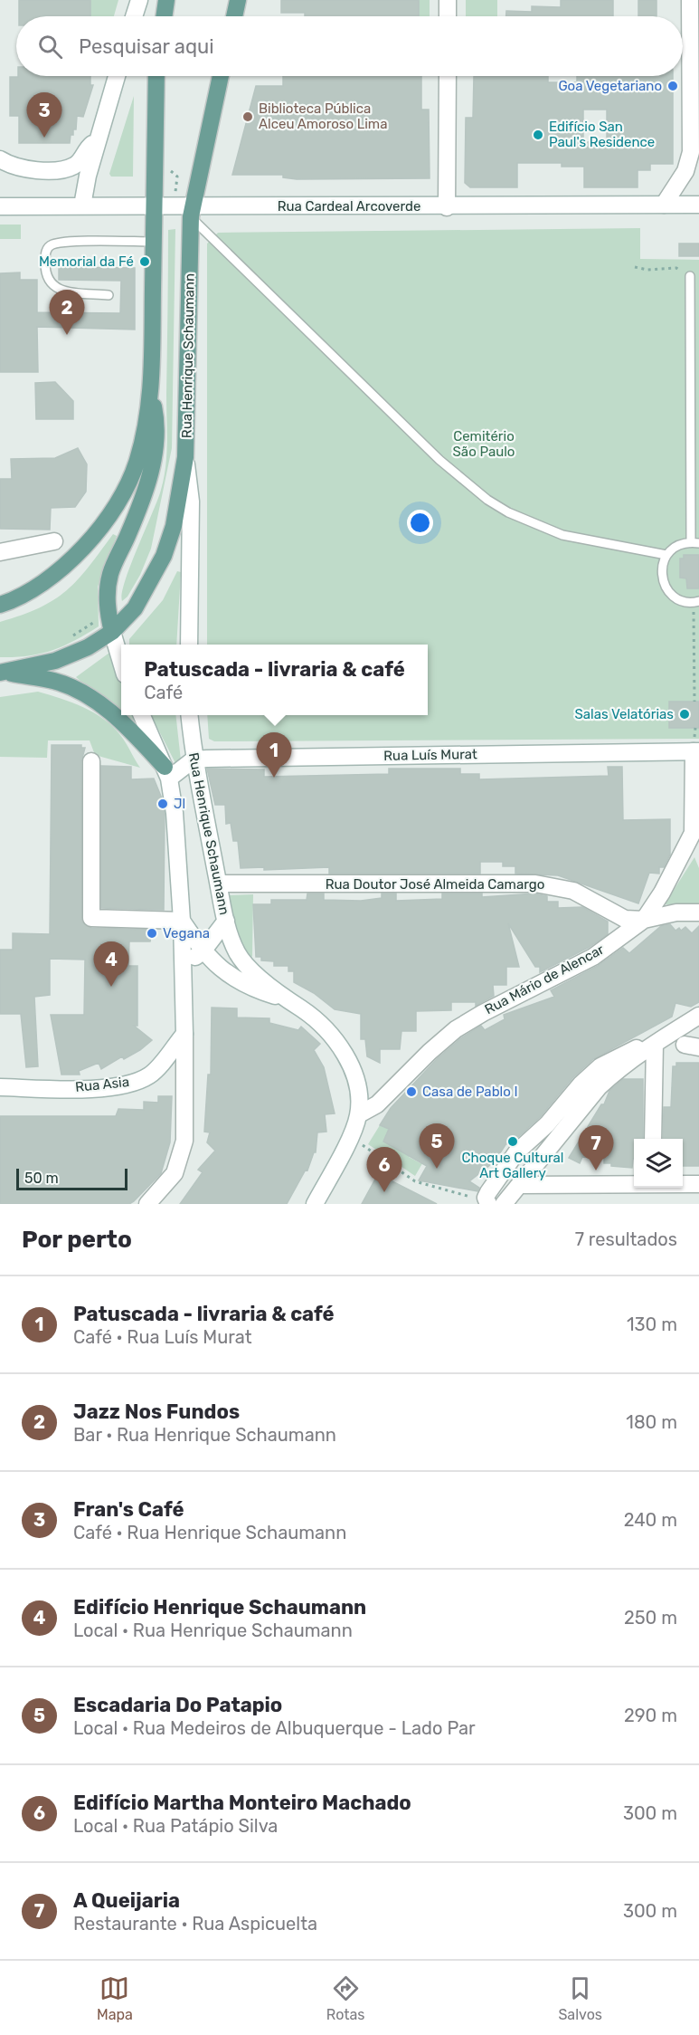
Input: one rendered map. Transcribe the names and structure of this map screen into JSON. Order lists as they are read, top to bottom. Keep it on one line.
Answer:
{"streets":{"main road":["Rua Henrique Schaumann"],"street":["Rua Cardeal Arcoverde","Rua Luís Murat","Rua Doutor José Almeida Camargo","Rua Mário de Alencar","Rua Asia"]},"crossings":[["Rua Cardeal Arcoverde","Rua Henrique Schaumann"],["Rua Henrique Schaumann","Rua Luís Murat"],["Rua Henrique Schaumann","Rua Doutor José Almeida Camargo"],["Rua Doutor José Almeida Camargo","Rua Mário de Alencar"]],"parks":["Cemitério São Paulo"],"places":["Goa Vegetariano","Biblioteca Pública Alceu Amoroso Lima","Edifício San Paul's Residence","Memorial da Fé","Salas Velatórias","Jl","Vegana","Casa de Pablo I","Choque Cultural Art Gallery"],"scale_bar":"50 m","page":{"search":"Pesquisar aqui","pins":["3","2","1","4","5","7","6"],"popup":["Patuscada - livraria & café","Café"],"scale":"50 m","heading":["Por perto","7 resultados"],"list":[{"mark":"1","name":"Patuscada - livraria & café","note":"Café · Rua Luís Murat","value":"130 m"},{"mark":"2","name":"Jazz Nos Fundos","note":"Bar · Rua Henrique Schaumann","value":"180 m"},{"mark":"3","name":"Fran's Café","note":"Café · Rua Henrique Schaumann","value":"240 m"},{"mark":"4","name":"Edifício Henrique Schaumann","note":"Local · Rua Henrique Schaumann","value":"250 m"},{"mark":"5","name":"Escadaria Do Patapio","note":"Local · Rua Medeiros de Albuquerque - Lado Par","value":"290 m"},{"mark":"6","name":"Edifício Martha Monteiro Machado","note":"Local · Rua Patápio Silva","value":"300 m"},{"mark":"7","name":"A Queijaria","note":"Restaurante · Rua Aspicuelta","value":"300 m"}],"nav":["Mapa","Rotas","Salvos"]}}
